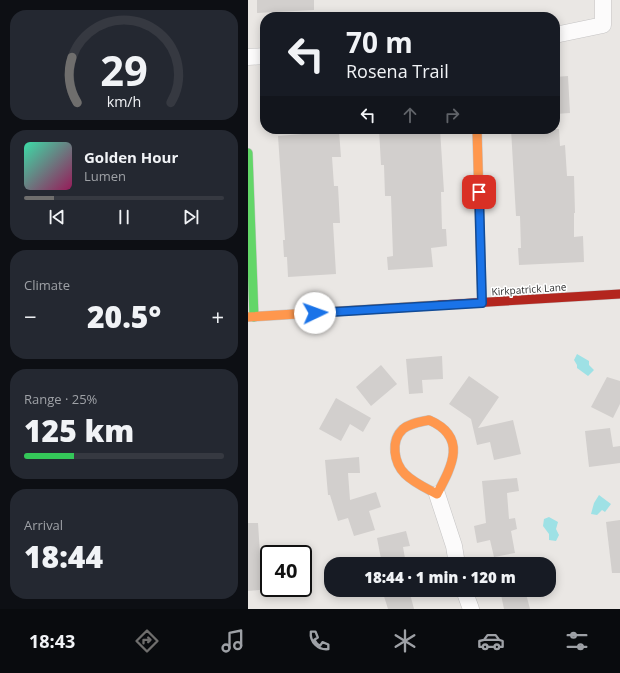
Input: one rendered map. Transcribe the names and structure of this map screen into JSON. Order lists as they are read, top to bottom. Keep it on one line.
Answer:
{"streets":{"street":["Kirkpatrick Lane"]},"page":{"turn":["70 m","Rosena Trail"],"song":["Golden Hour","Lumen"],"tile":["Climate",["Range · 25%","125 km"],["Arrival","18:44"]],"heat":["−","20.5°","+"],"limit":"40","trip":"18:44 · 1 min · 120 m","tabs":"18:43","gauge":["29","km/h"]}}
